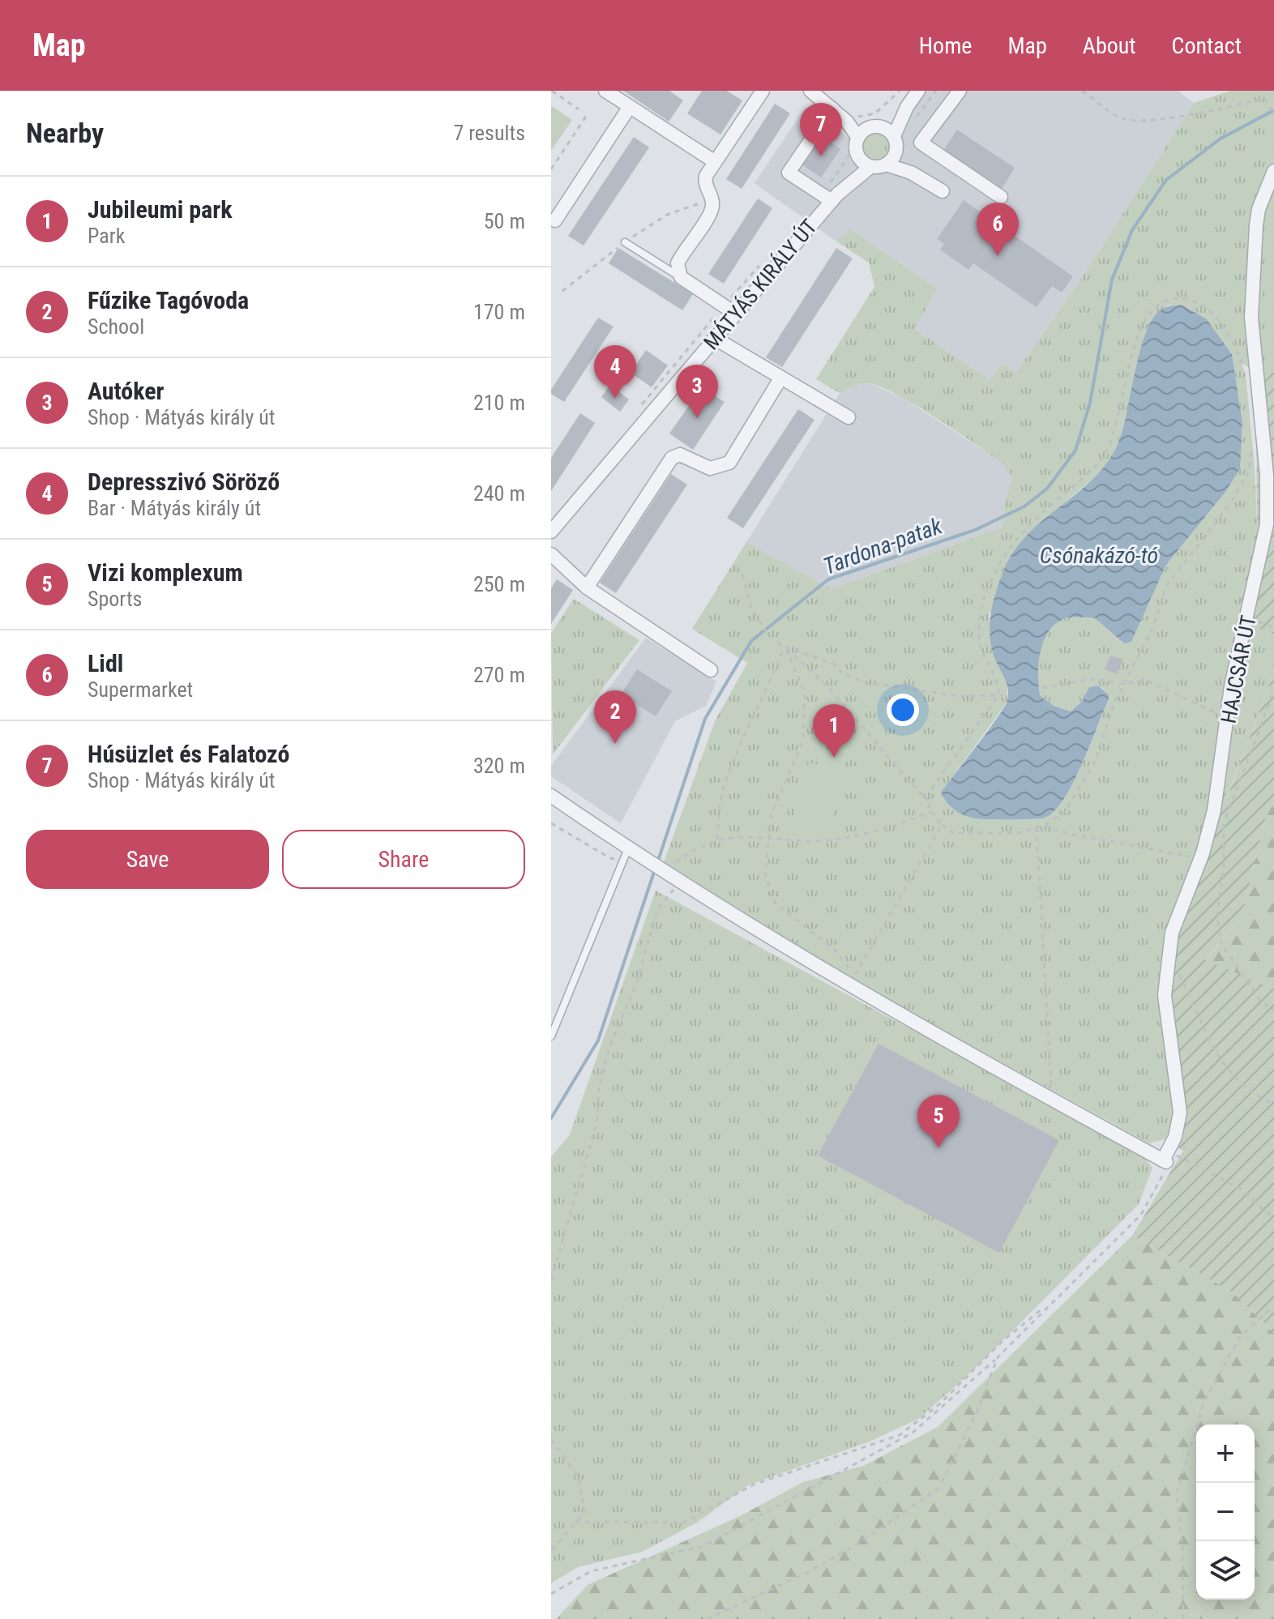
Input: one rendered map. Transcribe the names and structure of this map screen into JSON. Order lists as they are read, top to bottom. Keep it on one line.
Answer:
{"streets":{"street":["MÁTYÁS KIRÁLY ÚT","HAJCSÁR ÚT"]},"water":["Tardona-patak","Csónakázó-tó"],"page":{"header":"Map","nav":["Home","Map","About","Contact"],"heading":["Nearby","7 results"],"pins":["7","6","4","3","2","1","5"],"list":[{"mark":"1","name":"Jubileumi park","note":"Park","value":"50 m"},{"mark":"2","name":"Fűzike Tagóvoda","note":"School","value":"170 m"},{"mark":"3","name":"Autóker","note":"Shop · Mátyás király út","value":"210 m"},{"mark":"4","name":"Depresszivó Söröző","note":"Bar · Mátyás király út","value":"240 m"},{"mark":"5","name":"Vizi komplexum","note":"Sports","value":"250 m"},{"mark":"6","name":"Lidl","note":"Supermarket","value":"270 m"},{"mark":"7","name":"Húsüzlet és Falatozó","note":"Shop · Mátyás király út","value":"320 m"}],"buttons":["Save","Share"],"map_buttons":["+","−"]}}
